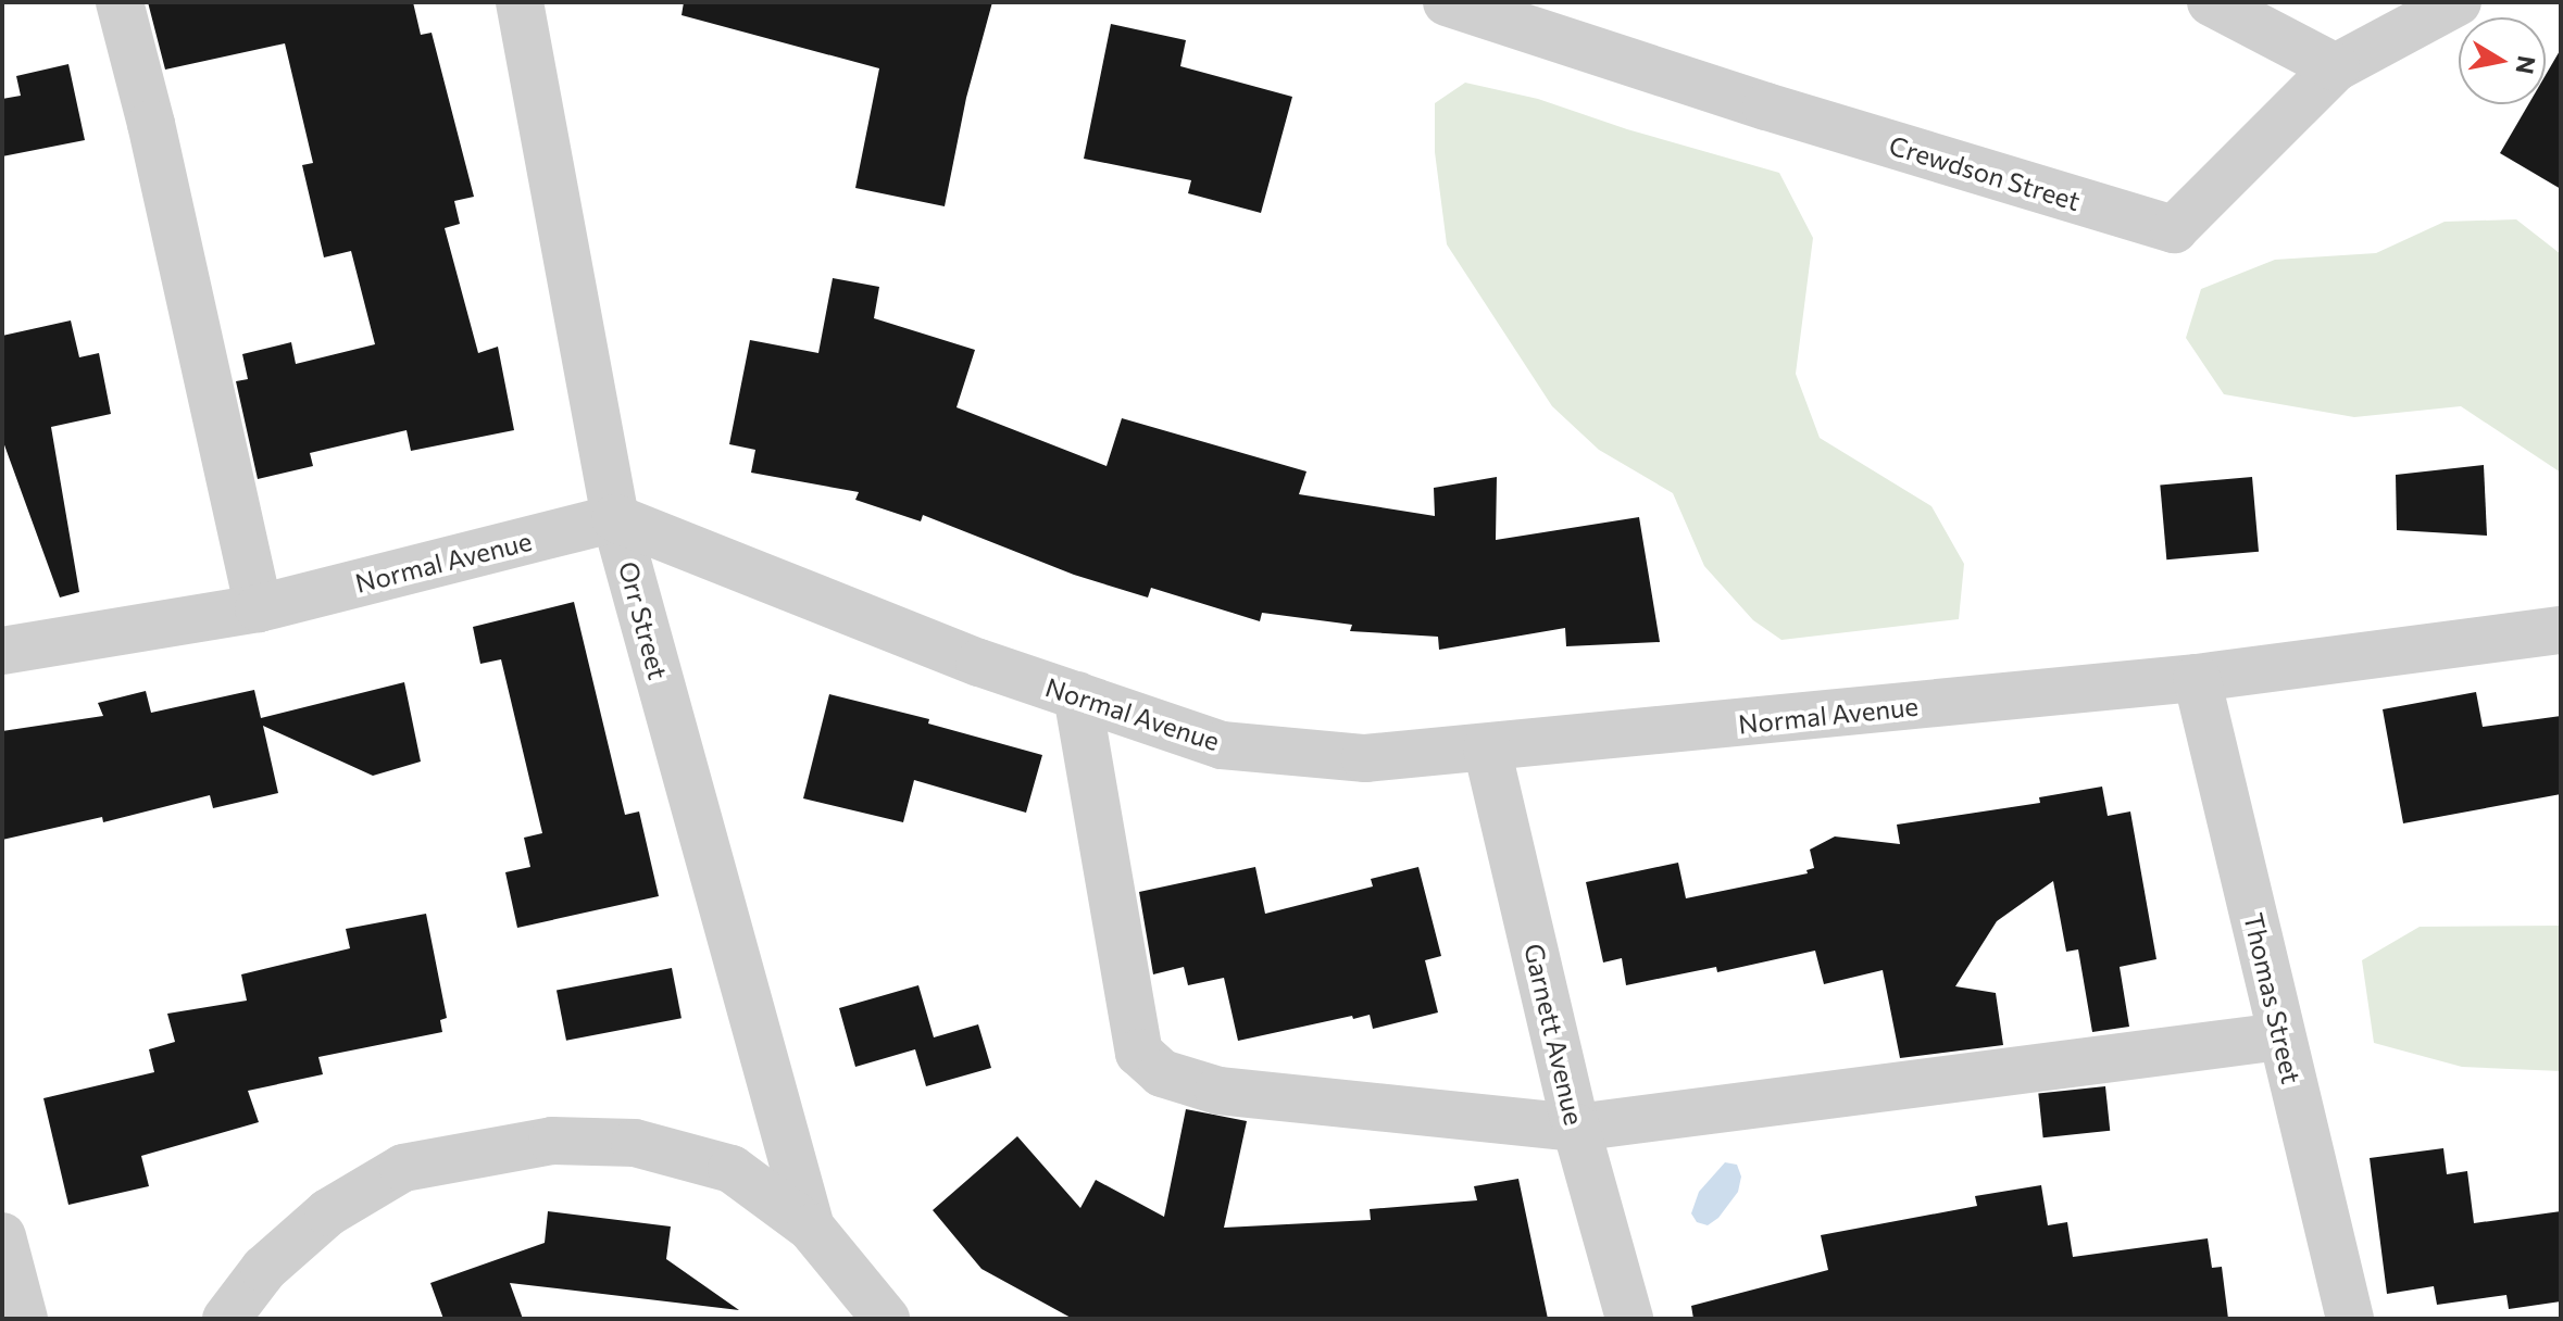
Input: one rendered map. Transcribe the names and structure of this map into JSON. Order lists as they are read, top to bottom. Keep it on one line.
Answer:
{"streets":{"street":["Crewdson Street","Normal Avenue","Orr Street","Thomas Street","Garnett Avenue"]},"crossings":[["Normal Avenue","Orr Street"],["Normal Avenue","Thomas Street"],["Normal Avenue","Garnett Avenue"]],"north":"right"}
